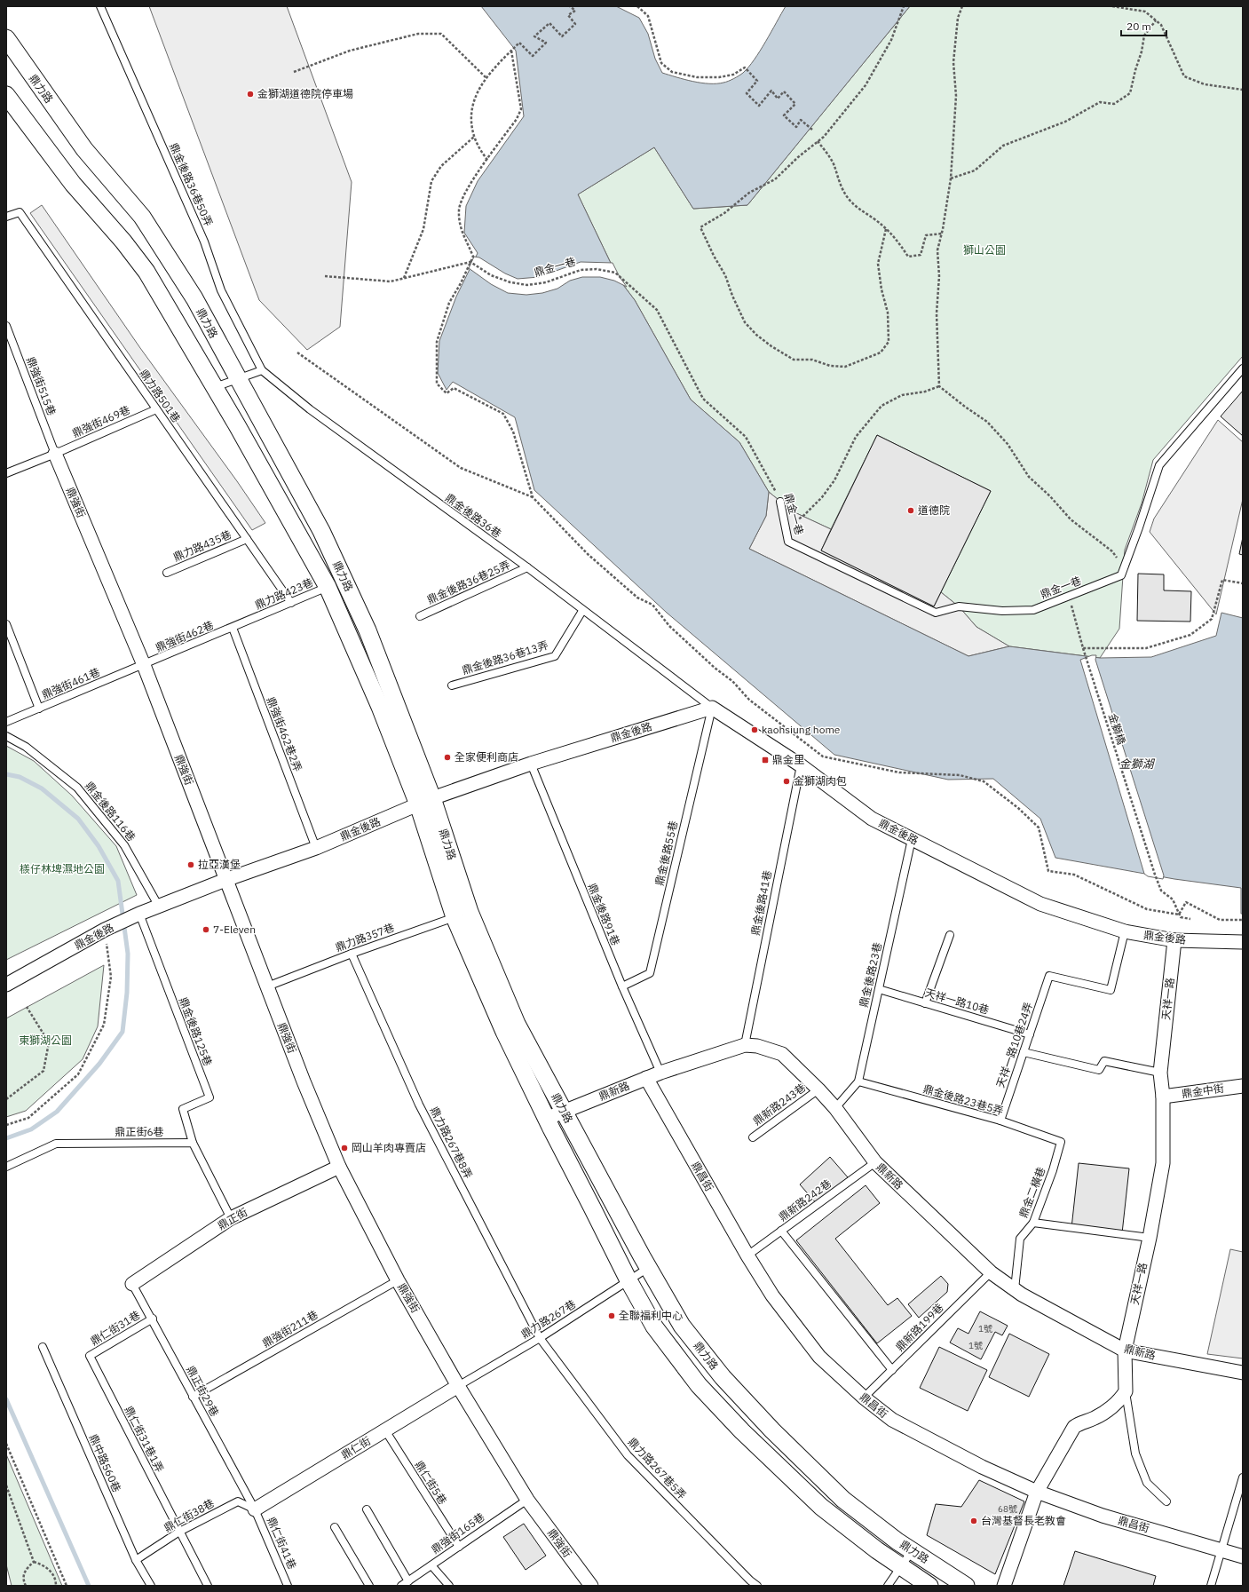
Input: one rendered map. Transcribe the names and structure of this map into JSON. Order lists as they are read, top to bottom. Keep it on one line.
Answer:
{"streets":{"street":["鼎力路","鼎強街","鼎金後路","天祥一路","鼎新路","鼎金中街","鼎昌街","鼎正街","鼎仁街"],"lane":["鼎金後路36巷50弄","鼎金一巷","鼎強街515巷","鼎力路501巷","鼎強街469巷","鼎金後路36巷","鼎力路435巷","鼎金後路36巷25弄","鼎力路423巷","鼎強街462巷","鼎金後路36巷13弄","鼎強街461巷","鼎強街462巷2弄","鼎金後路116巷","鼎金後路55巷","鼎金後路41巷","鼎金後路91巷","鼎力路357巷","鼎金後路23巷","天祥一路10巷","鼎金後路125巷","天祥一路10巷24弄","鼎金後路23巷5弄","鼎新路243巷","鼎正街6巷","鼎力路267巷8弄","鼎金二橫巷","鼎新路242巷","鼎力路267巷","鼎新路199巷","鼎仁街31巷","鼎強街211巷","鼎正街29巷","鼎仁街31巷1弄","鼎中路560巷","鼎力路267巷5弄","鼎仁街5巷","鼎仁街38巷","鼎強街165巷","鼎仁街41巷"],"path":["金獅橋"]},"crossings":[["鼎力路","鼎力路423巷"],["鼎力路","鼎金後路"],["鼎力路","鼎力路357巷"],["鼎力路","鼎新路"],["鼎力路","鼎力路267巷"],["鼎金後路36巷50弄","鼎金後路36巷"],["鼎金一巷","金獅橋"],["鼎強街515巷","鼎強街469巷"],["鼎強街515巷","鼎強街"],["鼎力路501巷","鼎強街469巷"],["鼎力路501巷","鼎力路435巷"],["鼎力路501巷","鼎力路423巷"],["鼎強街469巷","鼎強街"],["鼎強街","鼎強街462巷"],["鼎強街","鼎強街461巷"],["鼎強街","鼎金後路"],["鼎強街","鼎力路357巷"],["鼎強街","鼎正街"],["鼎強街","鼎力路267巷"],["鼎強街","鼎強街211巷"],["鼎強街","鼎仁街"],["鼎強街","鼎強街165巷"],["鼎金後路36巷","鼎金後路36巷25弄"],["鼎金後路36巷","鼎金後路36巷13弄"],["鼎金後路36巷","鼎金後路"],["鼎金後路36巷","鼎金後路55巷"],["鼎力路423巷","鼎強街462巷"],["鼎力路423巷","鼎強街462巷2弄"],["鼎強街462巷","鼎強街461巷"],["鼎強街462巷","鼎強街462巷2弄"],["鼎金後路","鼎強街462巷2弄"],["鼎金後路","鼎金後路116巷"],["鼎金後路","鼎金後路55巷"],["鼎金後路","鼎金後路41巷"],["鼎金後路","鼎金後路91巷"],["鼎金後路","鼎金後路23巷"],["鼎金後路","天祥一路"],["鼎金後路","鼎金後路125巷"],["鼎金後路","天祥一路10巷24弄"],["鼎金後路55巷","鼎金後路91巷"],["鼎金後路41巷","鼎新路"],["鼎金後路91巷","鼎新路"],["鼎力路357巷","鼎力路267巷8弄"],["鼎金後路23巷","天祥一路10巷"],["鼎金後路23巷","鼎新路"],["鼎金後路23巷","鼎金後路23巷5弄"],["天祥一路","鼎新路"],["天祥一路","鼎金中街"],["天祥一路10巷","天祥一路10巷24弄"],["鼎金後路125巷","鼎正街6巷"],["天祥一路10巷24弄","鼎金後路23巷5弄"],["鼎新路","鼎新路243巷"],["鼎新路","鼎昌街"],["鼎新路","鼎金二橫巷"],["鼎新路","鼎新路242巷"],["鼎新路","鼎新路199巷"],["鼎金後路23巷5弄","鼎金二橫巷"],["鼎力路267巷8弄","鼎力路267巷"],["鼎力路267巷8弄","鼎力路267巷5弄"],["鼎昌街","鼎新路242巷"],["鼎昌街","鼎新路199巷"],["鼎正街","鼎正街29巷"],["鼎力路267巷","鼎仁街"],["鼎力路267巷","鼎力路267巷5弄"],["鼎仁街31巷","鼎正街29巷"],["鼎仁街31巷","鼎仁街31巷1弄"],["鼎強街211巷","鼎正街29巷"],["鼎正街29巷","鼎仁街"],["鼎正街29巷","鼎仁街38巷"],["鼎正街29巷","鼎仁街41巷"],["鼎仁街31巷1弄","鼎仁街38巷"],["鼎仁街","鼎仁街5巷"],["鼎仁街","鼎仁街38巷"],["鼎仁街","鼎仁街41巷"],["鼎中路560巷","鼎仁街38巷"],["鼎仁街5巷","鼎強街165巷"],["鼎仁街38巷","鼎仁街41巷"]],"water":["金獅湖"],"parks":["獅山公園","檨仔林埤濕地公園","東獅湖公園"],"places":{"other":["金獅湖道德院停車場","道德院","kaohsiung home","全家便利商店","金獅湖肉包","拉亞漢堡","7-Eleven","岡山羊肉專賣店","全聯福利中心","台灣基督長老教會"],"transit":["鼎金里"]},"house_numbers":["1號","1號","68號"],"scale_bar":"20 m"}
